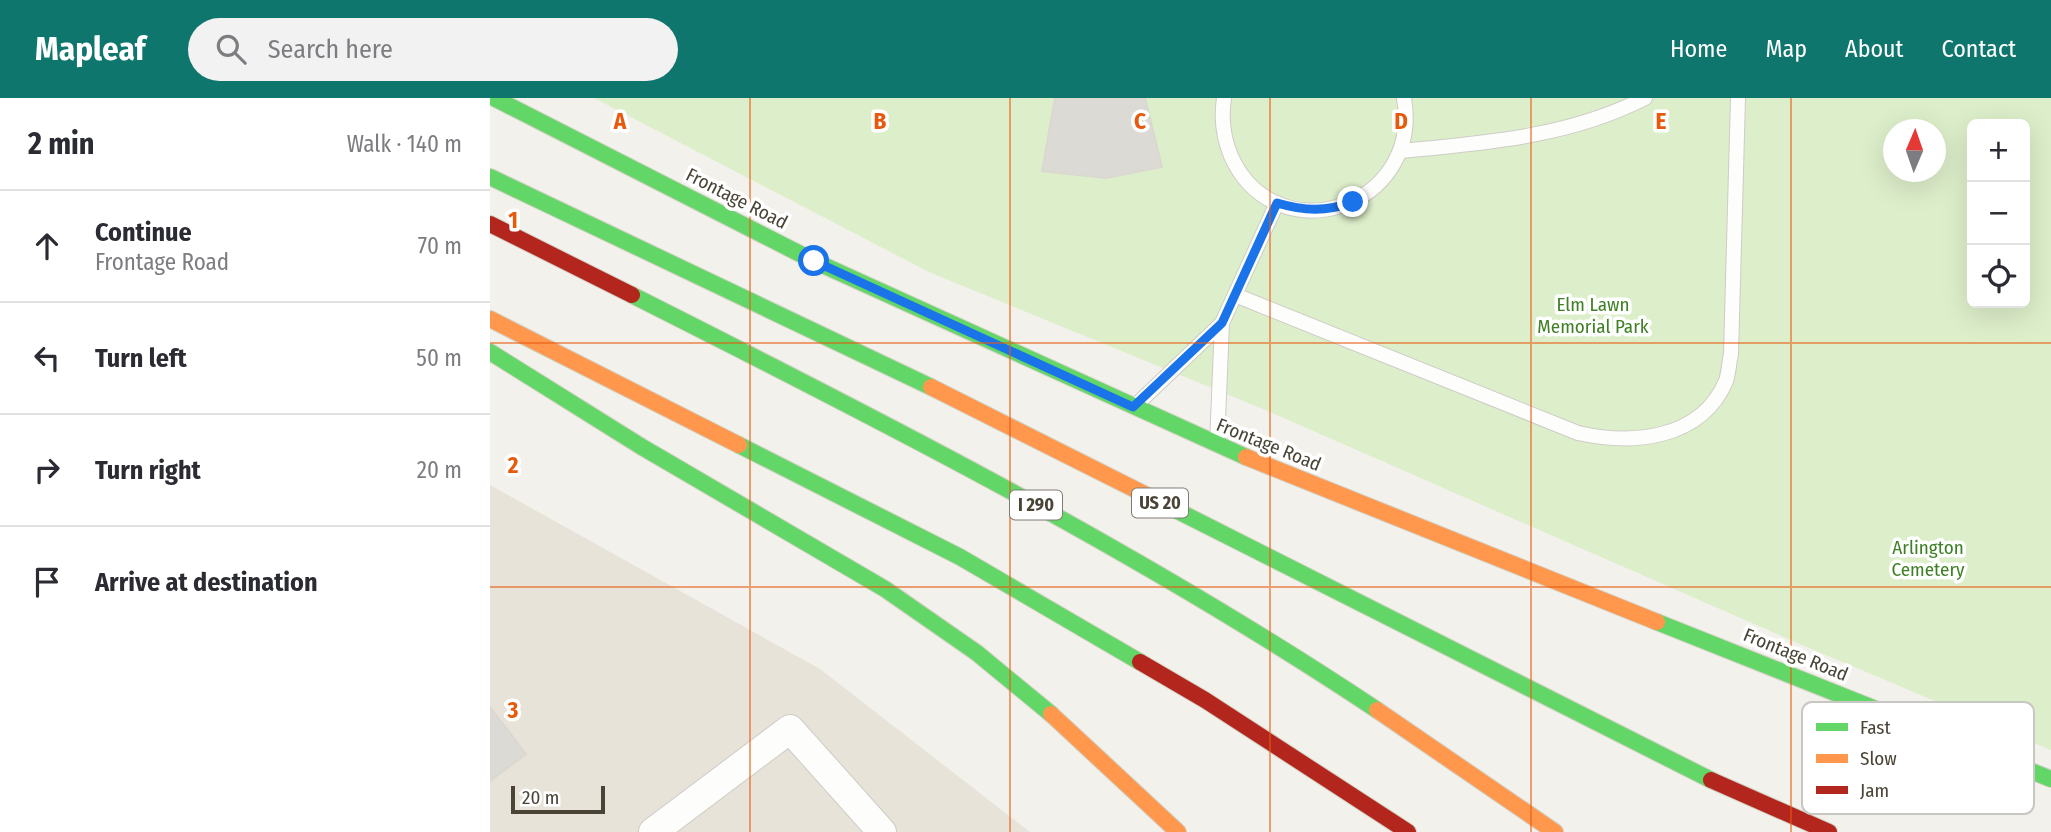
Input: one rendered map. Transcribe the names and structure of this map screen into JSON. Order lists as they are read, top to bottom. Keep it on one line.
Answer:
{"streets":{"main road":["Frontage Road","US 20","I 290"]},"parks":["Elm Lawn Memorial Park","Arlington Cemetery"],"legend":["Fast","Slow","Jam"],"scale_bar":"20 m","north":"top","page":{"header":"Mapleaf","search":"Search here","nav":["Home","Map","About","Contact"],"heading":["2 min","Walk · 140 m"],"map_buttons":["+","−"],"list":[["Continue","Frontage Road","70 m"],["Turn left","50 m"],["Turn right","20 m"],"Arrive at destination"],"scale":"20 m"},"grid":{"columns":["A","B","C","D","E"],"rows":["1","2","3"]}}
